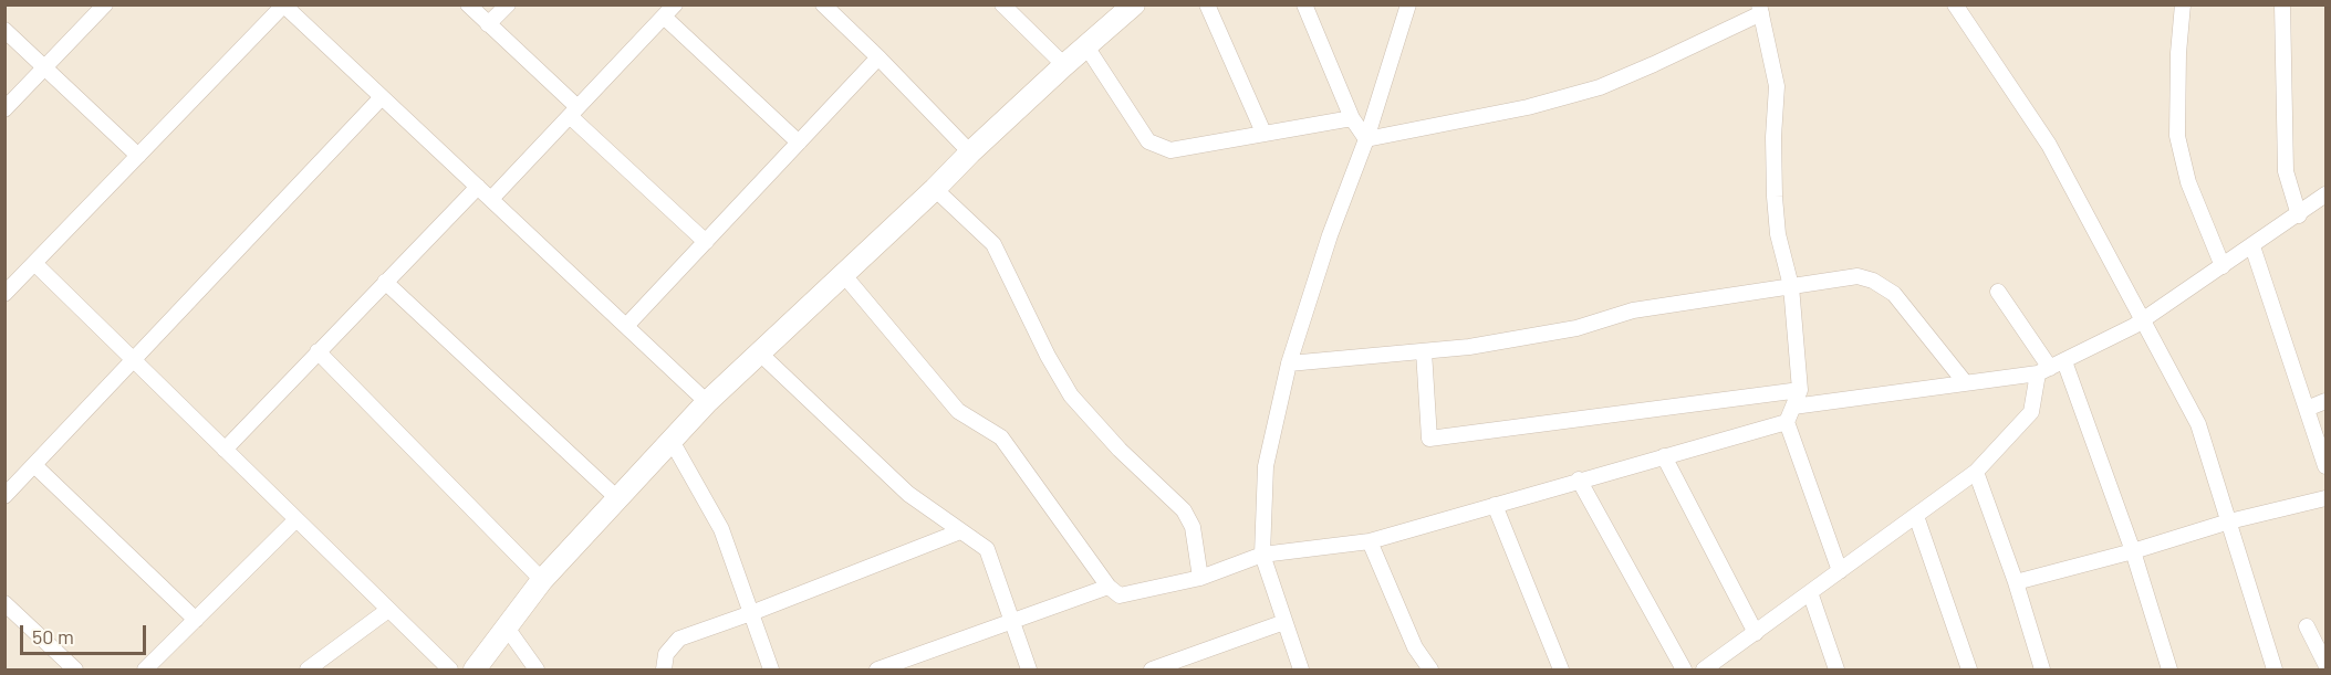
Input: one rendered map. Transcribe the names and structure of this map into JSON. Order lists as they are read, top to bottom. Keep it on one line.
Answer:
{"scale_bar":"50 m"}
